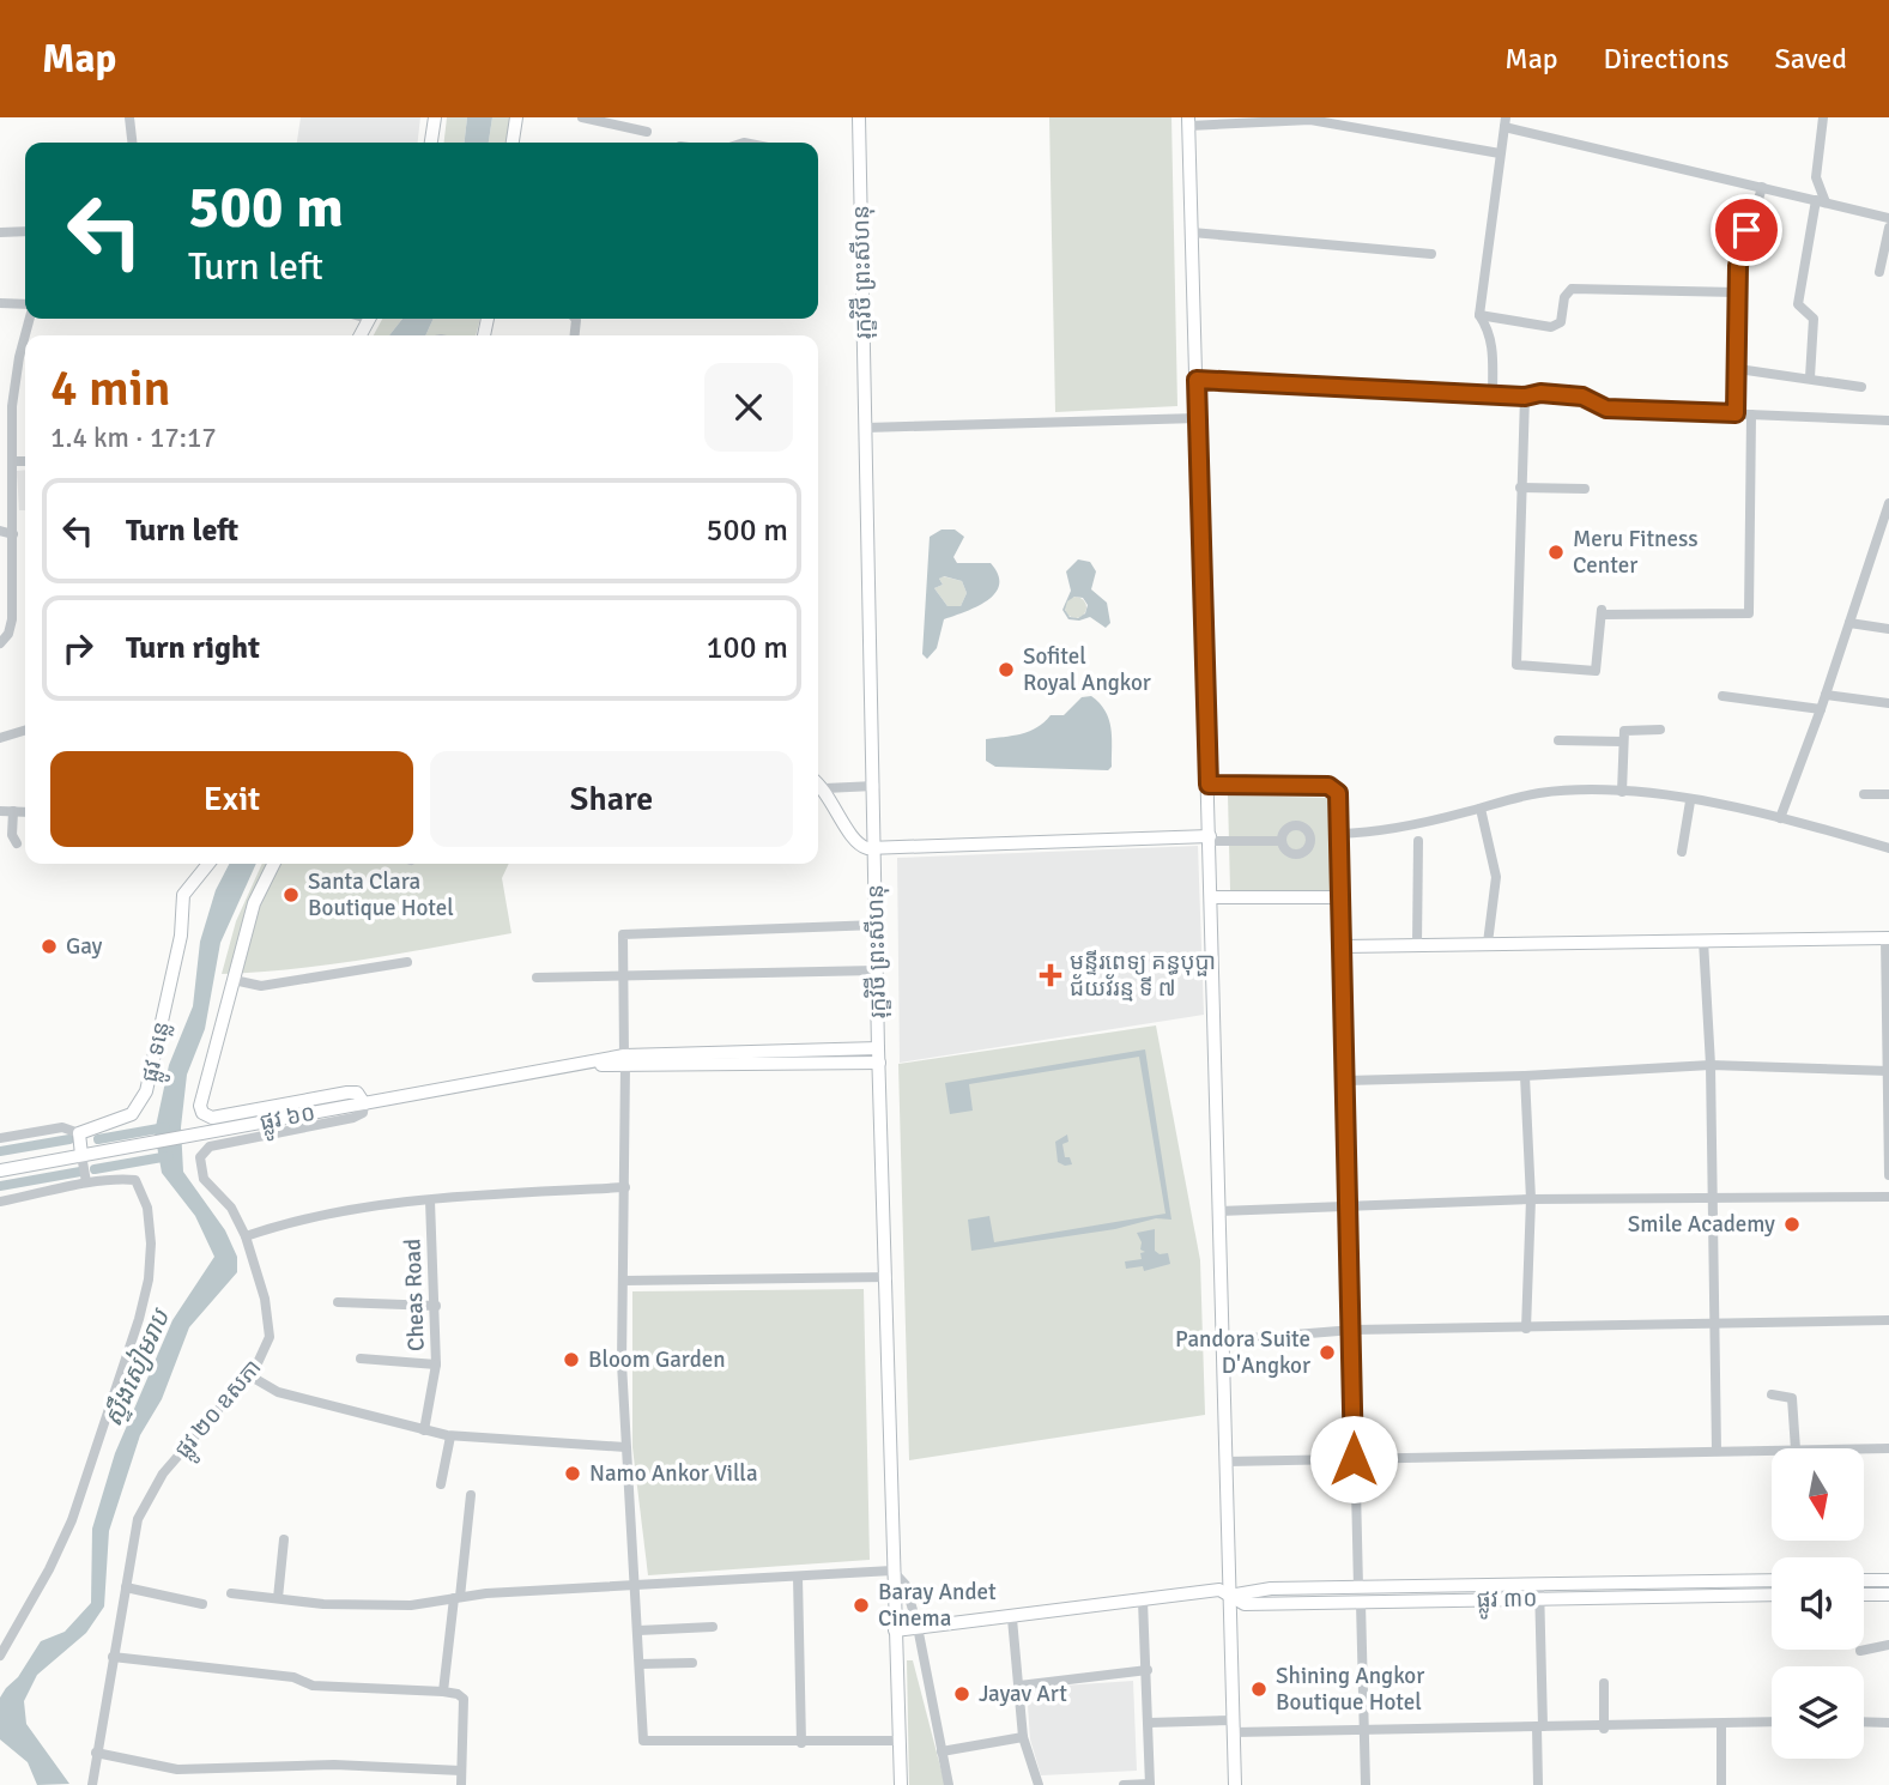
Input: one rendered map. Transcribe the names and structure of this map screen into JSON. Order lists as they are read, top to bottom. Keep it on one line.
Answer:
{"streets":{"street":["រុក្ខវិថី ព្រះសីហនុ","ផ្លូវ ទន្លេ","ផ្លូវ ៦០","Cheas Road","ផ្លូវ ២០ ឧសភា","ផ្លូវ ៣០"]},"crossings":[["រុក្ខវិថី ព្រះសីហនុ","ផ្លូវ ៦០"],["រុក្ខវិថី ព្រះសីហនុ","ផ្លូវ ៣០"],["ផ្លូវ ៦០","ផ្លូវ ២០ ឧសភា"]],"water":["ស្ទឹងសៀមរាប"],"places":{"other":["Meru Fitness Center","Sofitel Royal Angkor","Santa Clara Boutique Hotel","Gay","Smile Academy","Pandora Suite D'Angkor","Bloom Garden","Namo Ankor Villa","Baray Andet Cinema","Shining Angkor Boutique Hotel","Jayav Art"],"health":["មន្ទីរពេទ្យ គន្ធបុប្ផា ជ័យវ័រន្ម ទី ៧"]},"north":"bottom","page":{"header":"Map","nav":["Map","Directions","Saved"],"turn":["500 m","Turn left"],"heading":["4 min","1.4 km · 17:17"],"list":[{"name":"Turn left","value":"500 m"},{"name":"Turn right","value":"100 m"}],"buttons":["Exit","Share"]}}
